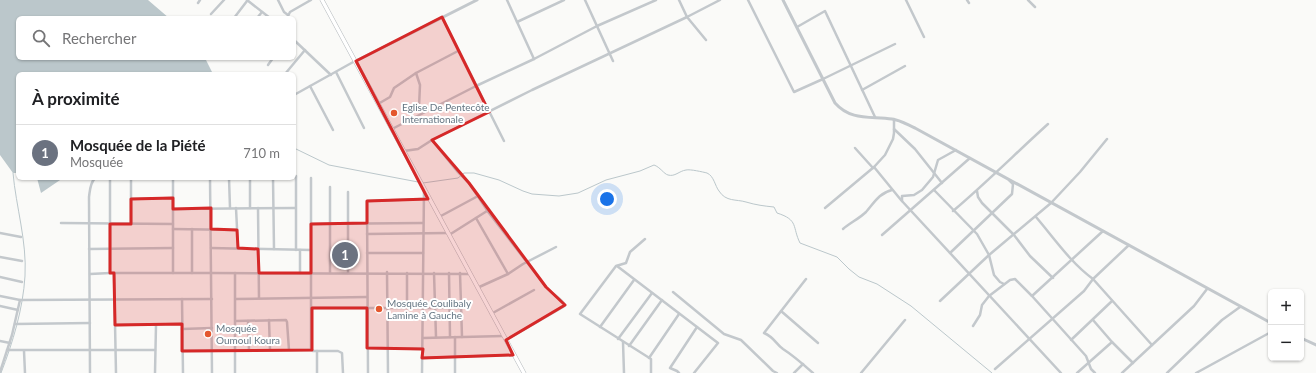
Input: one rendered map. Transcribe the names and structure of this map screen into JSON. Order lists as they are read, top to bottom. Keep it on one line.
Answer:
{"places":["Eglise De Pentecôte Internationale","Mosquée Coulibaly Lamine à Gauche","Mosquée Oumoul Koura"],"page":{"search":"Rechercher","heading":"À proximité","list":[{"mark":"1","name":"Mosquée de la Piété","note":"Mosquée","value":"710 m"}],"pins":"1","map_buttons":["+","−"]}}
